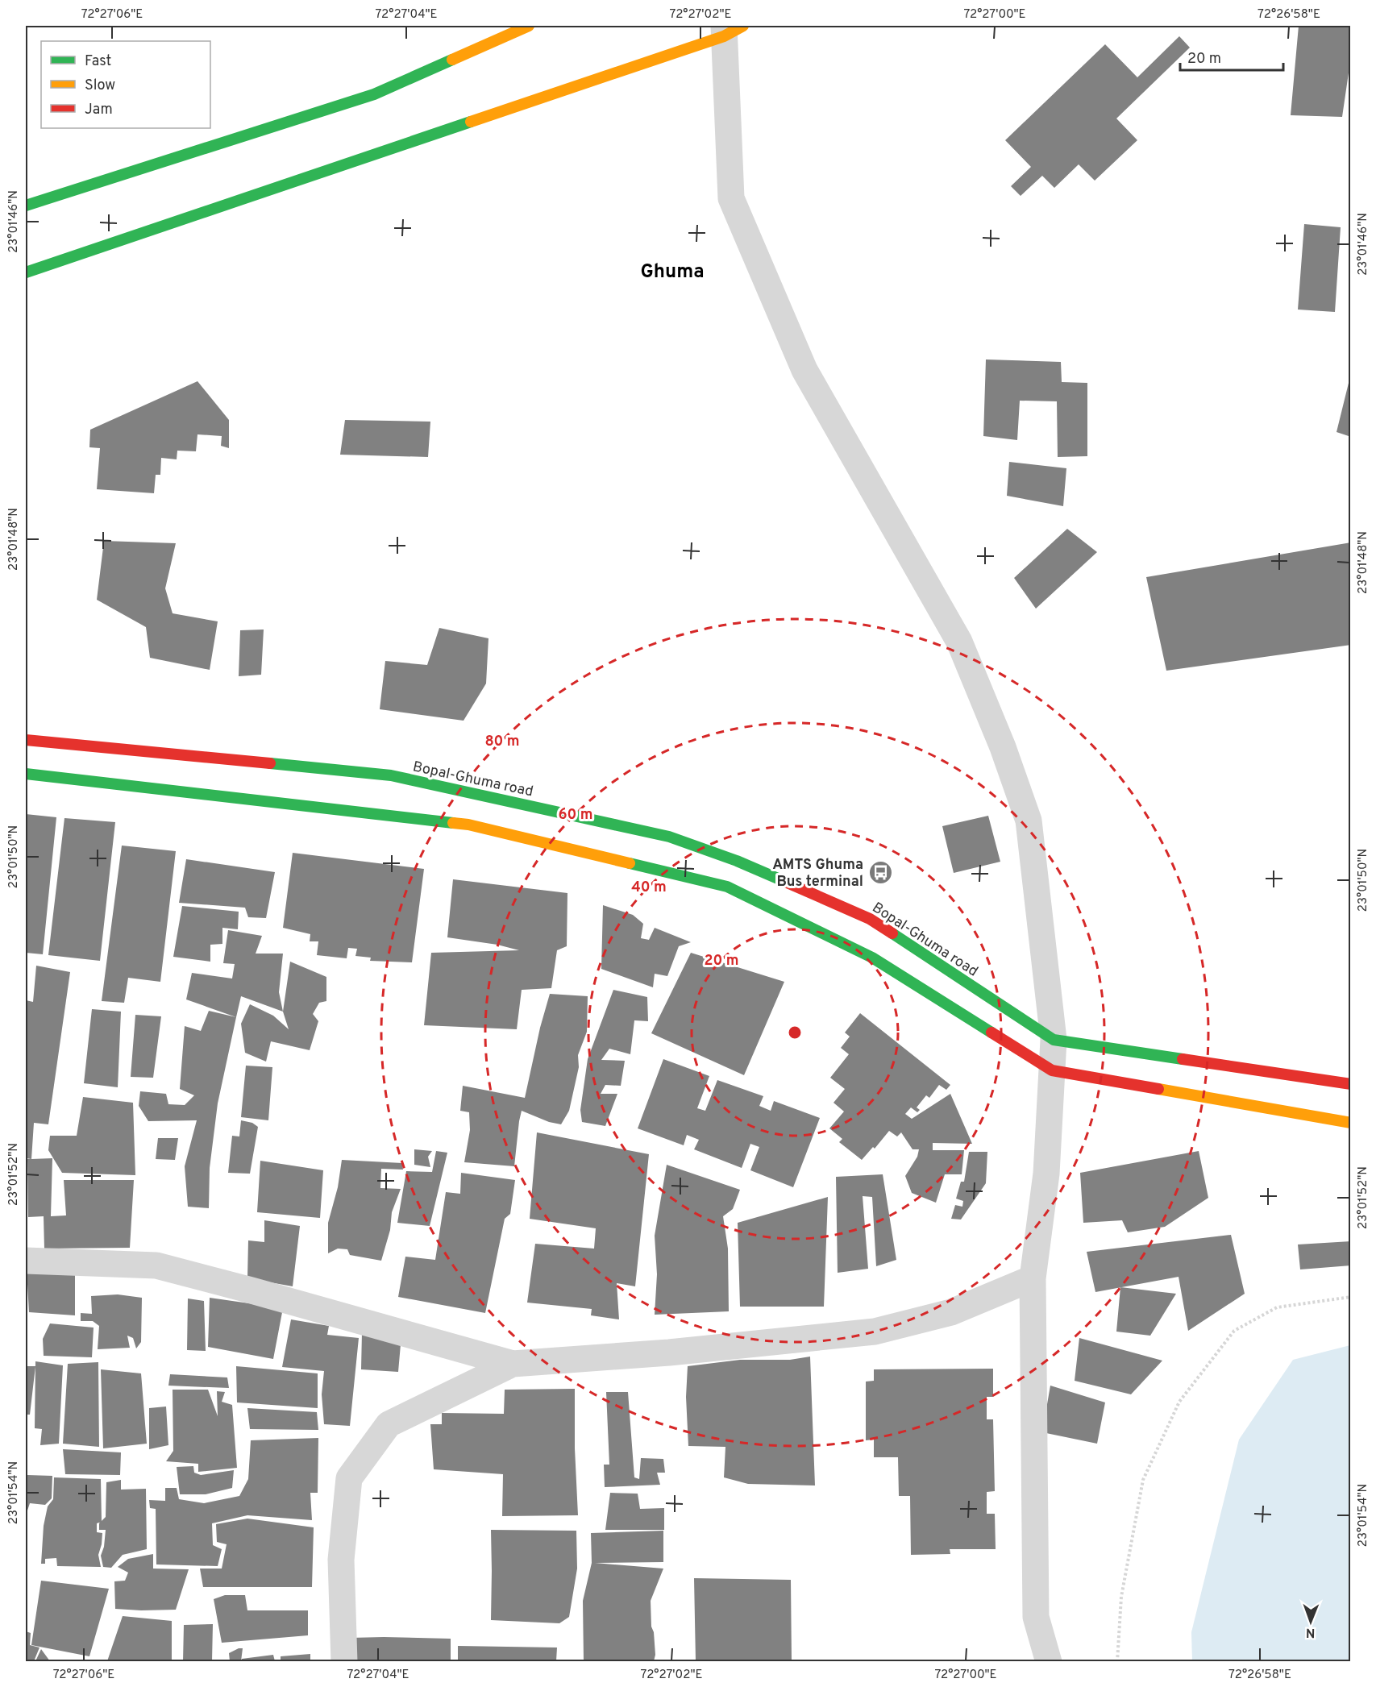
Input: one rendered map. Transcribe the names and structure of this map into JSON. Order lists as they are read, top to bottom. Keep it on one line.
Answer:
{"streets":{"street":["Bopal-Ghuma road"]},"districts":["Ghuma"],"places":{"bus stop":["AMTS Ghuma Bus terminal"]},"legend":["Fast","Slow","Jam"],"scale_bar":"20 m","north":"bottom","coordinates":["72°27'06\"E","72°27'04\"E","72°27'02\"E","72°27'00\"E","72°26'58\"E","23°01'46\"N","23°01'48\"N","23°01'50\"N","23°01'52\"N","23°01'54\"N"],"rings":["80 m","60 m","40 m","20 m"]}
